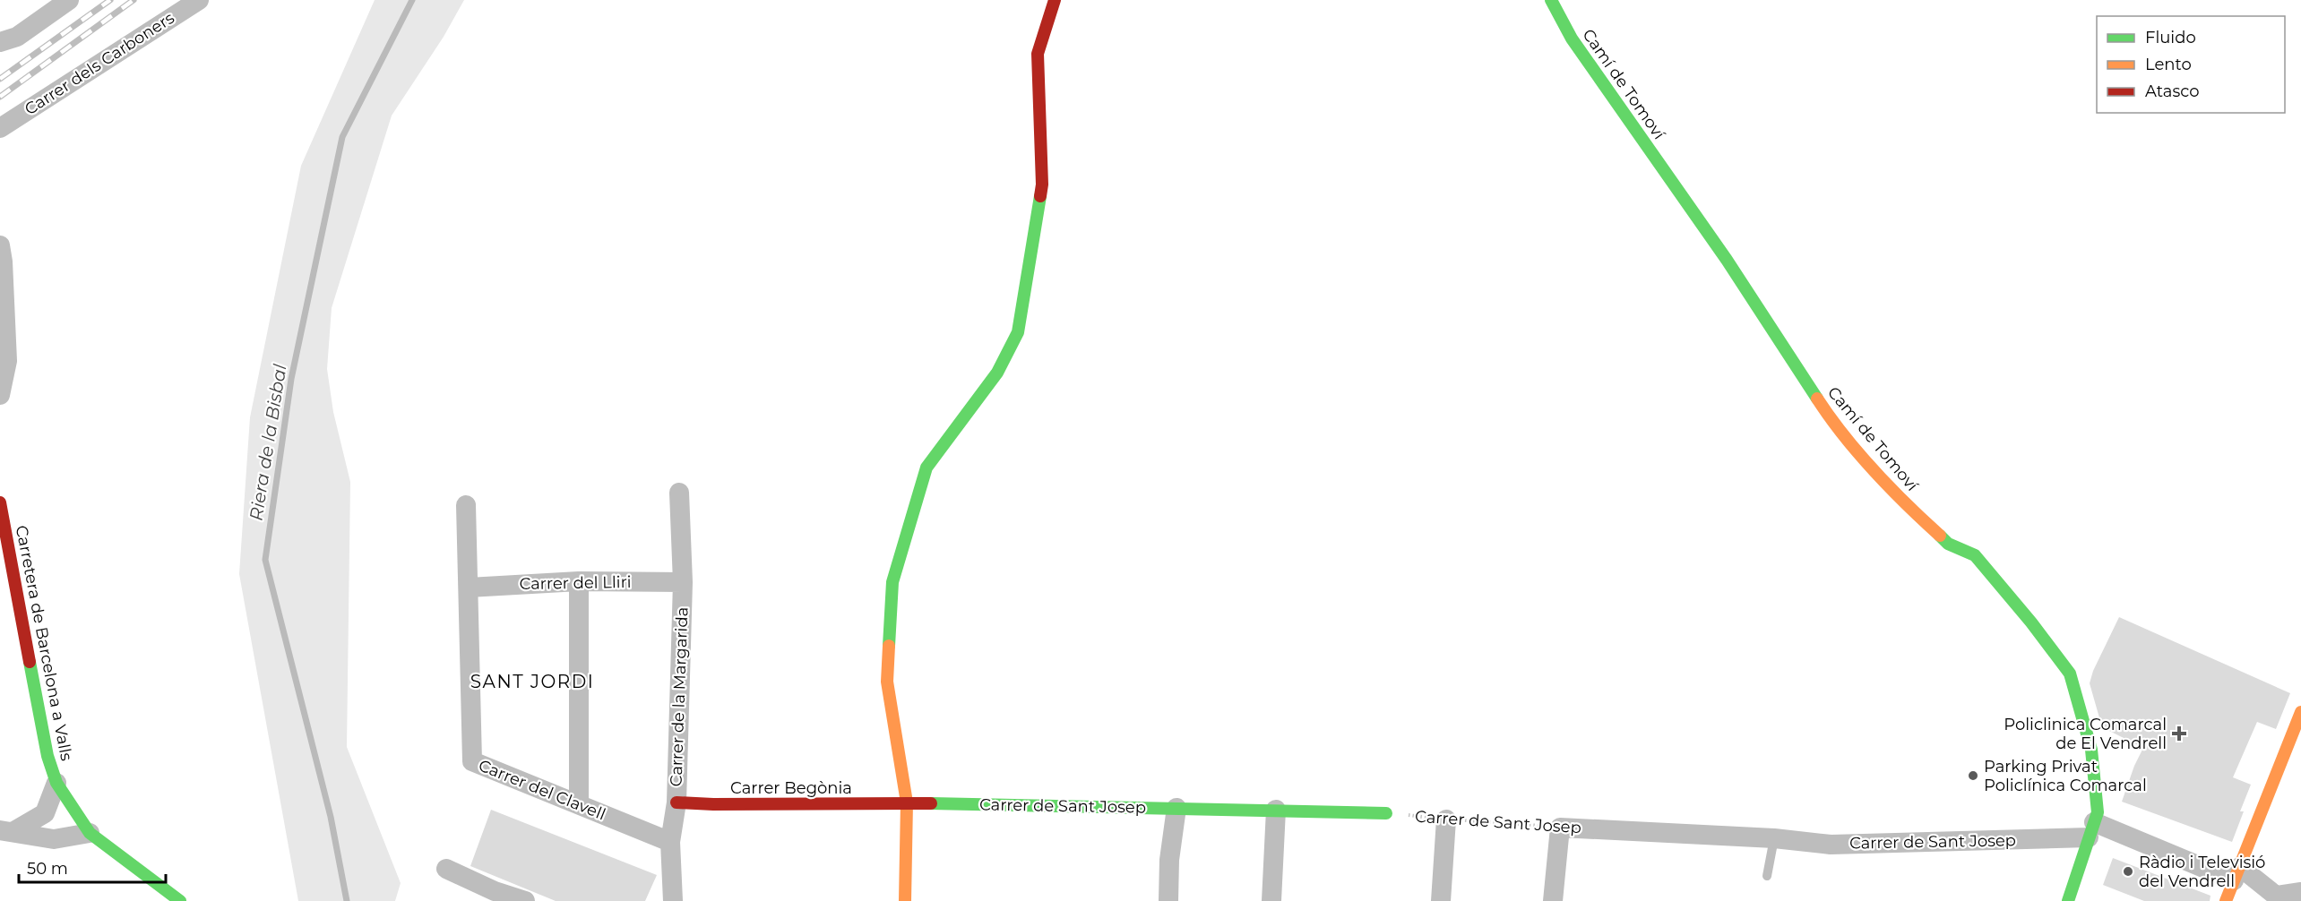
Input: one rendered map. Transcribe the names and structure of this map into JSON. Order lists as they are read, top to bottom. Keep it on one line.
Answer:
{"streets":{"street":["Carrer dels Carboners","Camí de Tomoví","Carrer del Lliri","Carretera de Barcelona a Valls","Carrer de la Margarida","Carrer Begònia","Carrer del Clavell","Carrer de Sant Josep"]},"crossings":[["Camí de Tomoví","Carrer de Sant Josep"],["Carrer del Lliri","Carrer de la Margarida"],["Carrer del Lliri","Carrer del Clavell"],["Carrer de la Margarida","Carrer Begònia"],["Carrer de la Margarida","Carrer del Clavell"],["Carrer Begònia","Carrer de Sant Josep"]],"districts":["SANT JORDI"],"water":["Riera de la Bisbal"],"places":{"health":["Policlinica Comarcal de El Vendrell"],"other":["Parking Privat Policlínica Comarcal","Ràdio i Televisió del Vendrell"]},"legend":["Fluido","Lento","Atasco"],"scale_bar":"50 m"}
